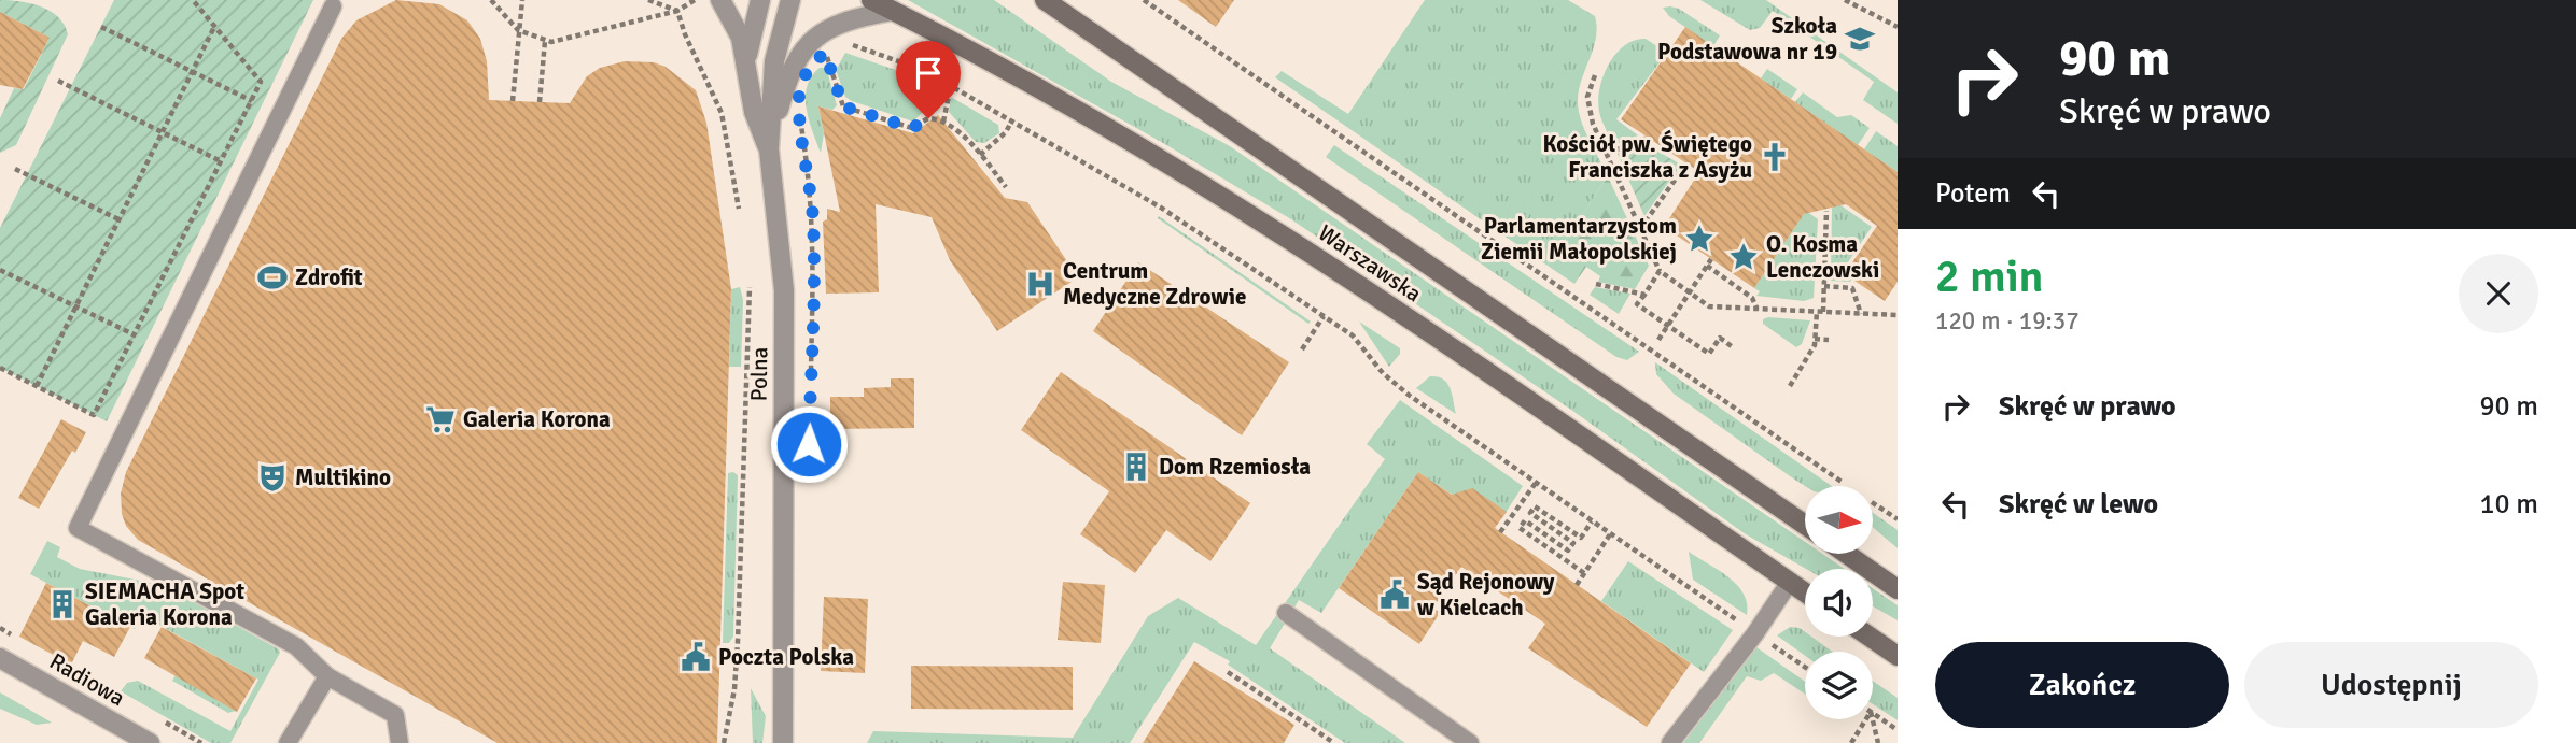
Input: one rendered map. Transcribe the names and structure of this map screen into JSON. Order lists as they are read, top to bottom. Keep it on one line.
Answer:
{"streets":{"main road":["Warszawska"],"street":["Polna","Radiowa"]},"crossings":[["Warszawska","Polna"]],"places":{"school or university":["Szkoła Podstawowa nr 19"],"church":["Kościół pw. Świętego Franciszka z Asyżu"],"place":["Parlamentarzystom Ziemii Małopolskiej","O. Kosma Lenczowski"],"sports":["Zdrofit"],"hospital":["Centrum Medyczne Zdrowie"],"supermarket":["Galeria Korona"],"building":["Dom Rzemiosła","SIEMACHA Spot Galeria Korona"],"theatre":["Multikino"],"public building":["Sąd Rejonowy w Kielcach","Poczta Polska"]},"north":"right","page":{"turn":["90 m","Skręć w prawo"],"then":"Potem","heading":["2 min","120 m · 19:37"],"list":[{"name":"Skręć w prawo","value":"90 m"},{"name":"Skręć w lewo","value":"10 m"}],"buttons":["Zakończ","Udostępnij"]}}
